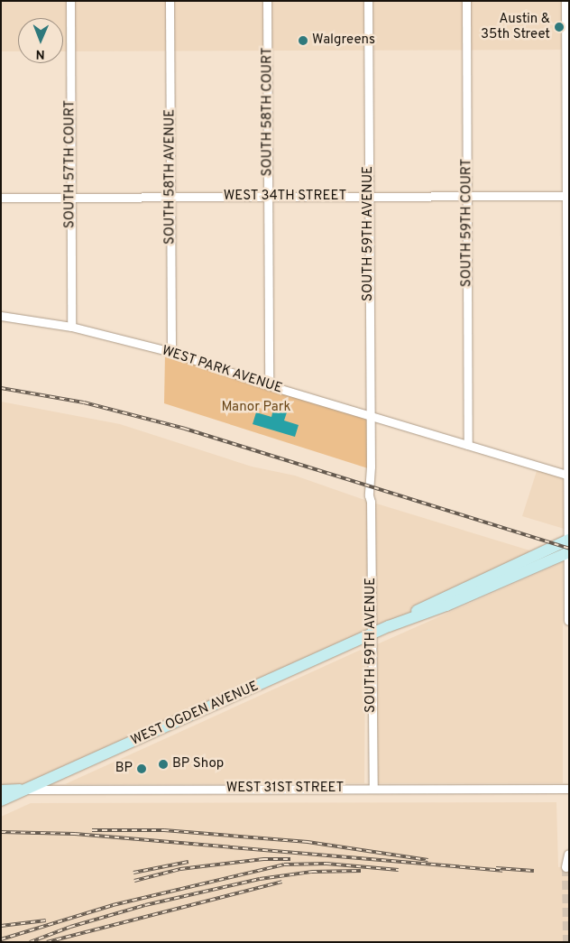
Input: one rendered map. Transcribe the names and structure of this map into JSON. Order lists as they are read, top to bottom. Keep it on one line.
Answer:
{"streets":{"main road":["WEST OGDEN AVENUE","WEST 31ST STREET"],"street":["SOUTH 58TH COURT","SOUTH 57TH COURT","SOUTH 58TH AVENUE","WEST 34TH STREET","SOUTH 59TH COURT","SOUTH 59TH AVENUE","WEST PARK AVENUE"]},"crossings":[["SOUTH 58TH COURT","WEST 34TH STREET"],["SOUTH 58TH COURT","WEST PARK AVENUE"],["SOUTH 57TH COURT","WEST 34TH STREET"],["SOUTH 57TH COURT","WEST PARK AVENUE"],["SOUTH 58TH AVENUE","WEST 34TH STREET"],["SOUTH 58TH AVENUE","WEST PARK AVENUE"],["WEST 34TH STREET","SOUTH 59TH COURT"],["WEST 34TH STREET","SOUTH 59TH AVENUE"],["SOUTH 59TH COURT","WEST PARK AVENUE"],["SOUTH 59TH AVENUE","WEST PARK AVENUE"],["SOUTH 59TH AVENUE","WEST OGDEN AVENUE"],["SOUTH 59TH AVENUE","WEST 31ST STREET"],["WEST OGDEN AVENUE","WEST 31ST STREET"]],"parks":["Manor Park"],"places":["Austin & 35th Street","Walgreens","BP Shop","BP"],"north":"bottom"}
